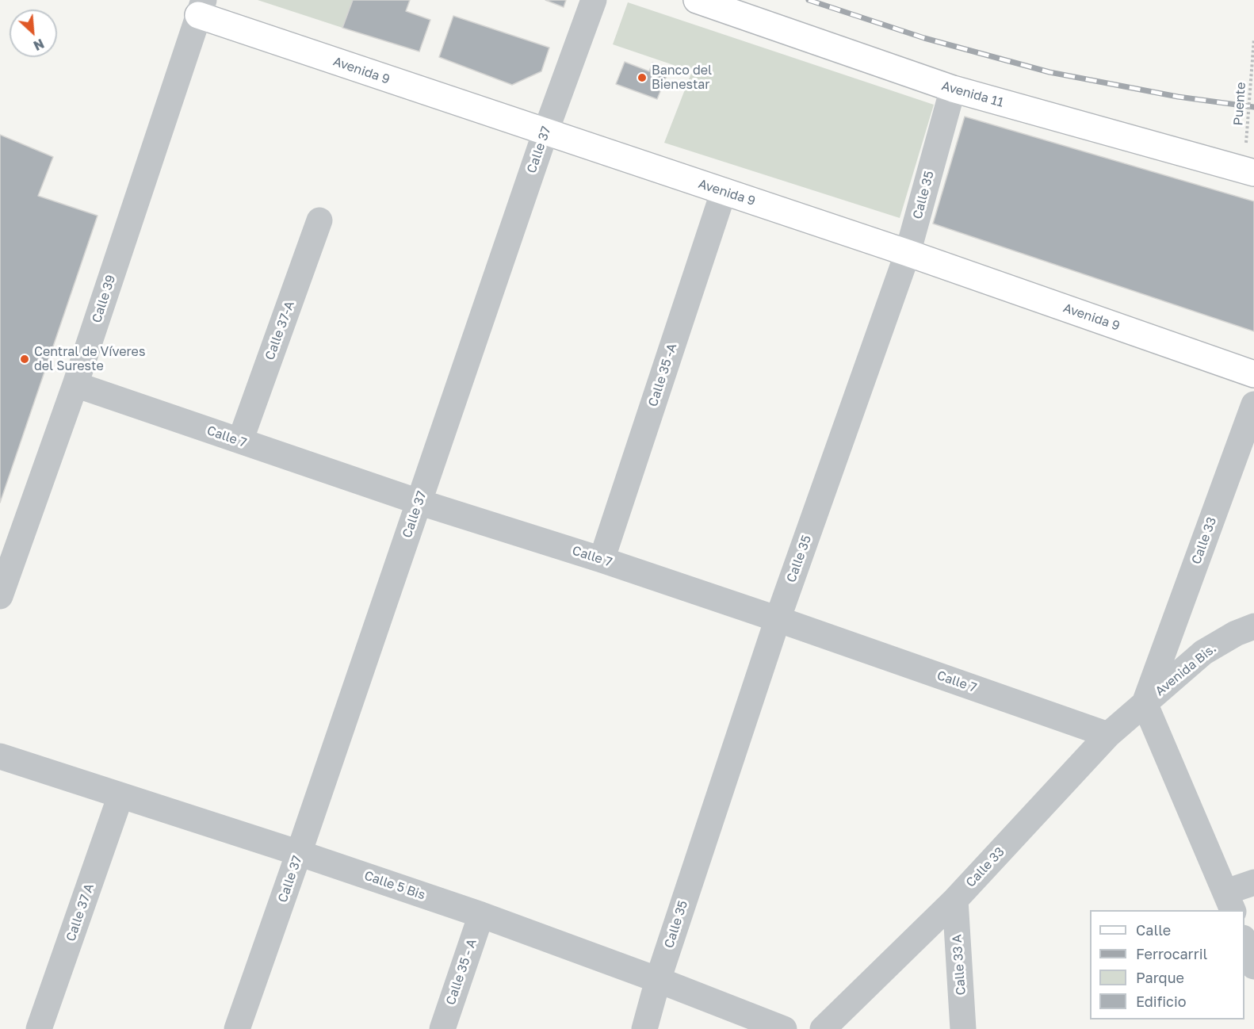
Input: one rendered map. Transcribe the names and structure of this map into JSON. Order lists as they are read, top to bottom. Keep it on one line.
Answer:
{"streets":{"main road":["Avenida 9","Avenida 11"],"street":["Calle 37","Calle 35","Calle 39","Calle 37-A","Calle 35 -A","Calle 7","Calle 33","Avenida Bis.","Calle 5 Bis","Calle 37 A","Calle 33 A","Calle 35 - A"],"path":["Puente"]},"crossings":[["Avenida 9","Calle 37"],["Avenida 9","Calle 35"],["Avenida 9","Calle 39"],["Avenida 9","Calle 35 -A"],["Avenida 11","Calle 35"],["Calle 37","Calle 7"],["Calle 37","Calle 5 Bis"],["Calle 35","Calle 7"],["Calle 35","Calle 5 Bis"],["Calle 39","Calle 7"],["Calle 37-A","Calle 7"],["Calle 35 -A","Calle 7"],["Calle 7","Calle 33"],["Calle 33","Avenida Bis."],["Calle 33","Calle 33 A"],["Calle 5 Bis","Calle 37 A"],["Calle 5 Bis","Calle 35 - A"]],"places":["Banco del Bienestar","Central de Víveres del Sureste"],"legend":["Calle","Ferrocarril","Parque","Edificio"],"north":"bottom right"}
